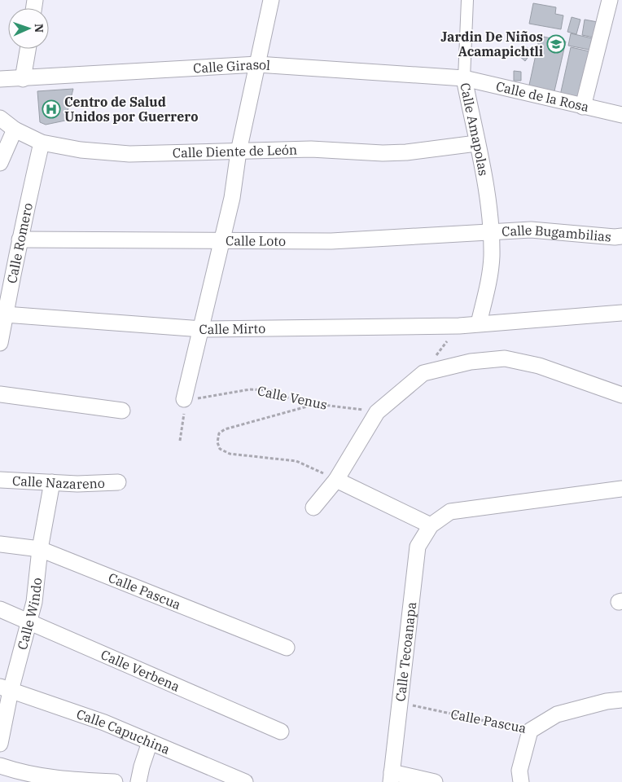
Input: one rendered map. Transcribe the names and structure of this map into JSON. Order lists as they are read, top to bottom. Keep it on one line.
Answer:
{"streets":{"street":["Calle Girasol","Calle de la Rosa","Calle Amapolas","Calle Diente de León","Calle Bugambilias","Calle Loto","Calle Romero","Calle Mirto","Calle Nazareno","Calle Pascua","Calle Windo","Calle Tecoanapa","Calle Verbena","Calle Capuchina"],"path":["Calle Venus"]},"crossings":[["Calle Girasol","Calle de la Rosa"],["Calle Girasol","Calle Amapolas"],["Calle de la Rosa","Calle Amapolas"],["Calle Amapolas","Calle Diente de León"],["Calle Amapolas","Calle Bugambilias"],["Calle Amapolas","Calle Loto"],["Calle Amapolas","Calle Mirto"],["Calle Diente de León","Calle Romero"],["Calle Bugambilias","Calle Loto"],["Calle Loto","Calle Romero"],["Calle Romero","Calle Mirto"],["Calle Nazareno","Calle Windo"],["Calle Pascua","Calle Windo"],["Calle Pascua","Calle Tecoanapa"],["Calle Windo","Calle Verbena"],["Calle Windo","Calle Capuchina"]],"places":{"school or university":["Jardin De Niños Acamapichtli"],"hospital":["Centro de Salud Unidos por Guerrero"]},"north":"right"}
